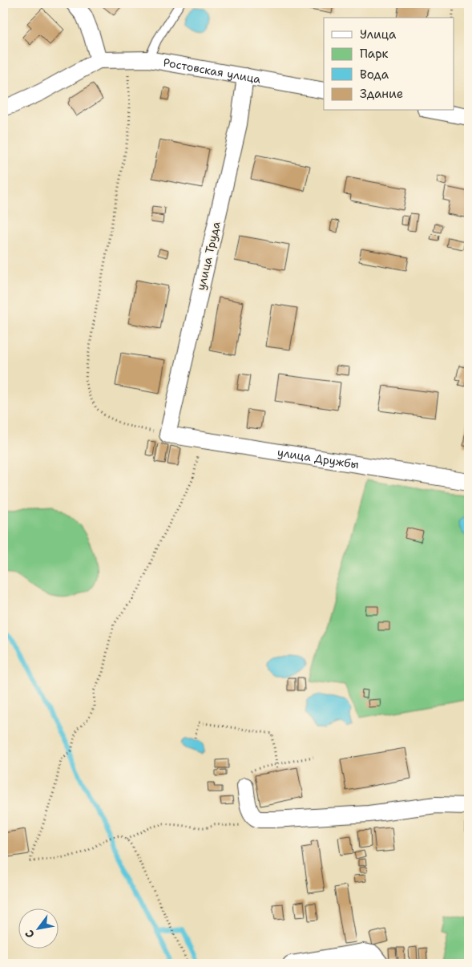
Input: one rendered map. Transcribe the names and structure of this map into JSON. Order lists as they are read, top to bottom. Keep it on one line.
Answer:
{"streets":{"street":["Ростовская улица","улица Труда","улица Дружбы"]},"crossings":[["Ростовская улица","улица Труда"],["улица Труда","улица Дружбы"]],"legend":["Улица","Парк","Вода","Здание"],"north":"bottom left"}
